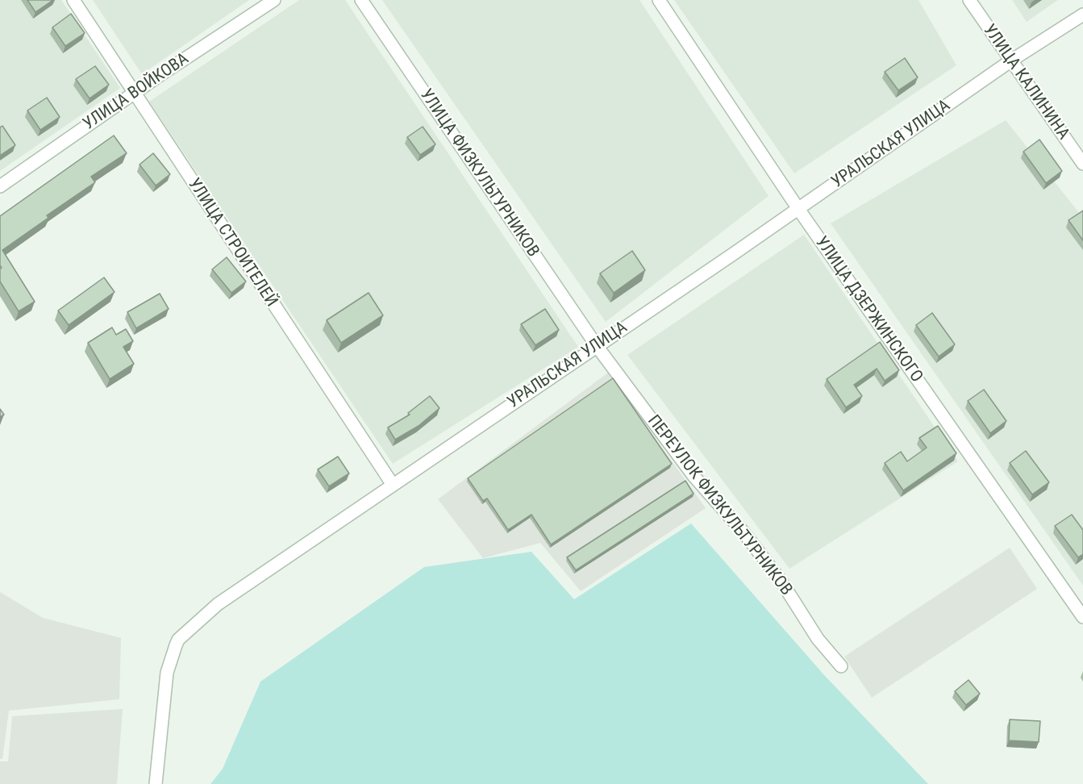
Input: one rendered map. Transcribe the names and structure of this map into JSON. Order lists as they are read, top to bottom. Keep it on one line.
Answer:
{"streets":{"street":["УЛИЦА КАЛИНИНА","УЛИЦА ВОЙКОВА","УРАЛЬСКАЯ УЛИЦА","УЛИЦА ФИЗКУЛЬТУРНИКОВ","УЛИЦА СТРОИТЕЛЕЙ","УЛИЦА ДЗЕРЖИНСКОГО","ПЕРЕУЛОК ФИЗКУЛЬТУРНИКОВ"]},"crossings":[["УЛИЦА КАЛИНИНА","УРАЛЬСКАЯ УЛИЦА"],["УЛИЦА ВОЙКОВА","УЛИЦА СТРОИТЕЛЕЙ"],["УРАЛЬСКАЯ УЛИЦА","УЛИЦА ФИЗКУЛЬТУРНИКОВ"],["УРАЛЬСКАЯ УЛИЦА","УЛИЦА СТРОИТЕЛЕЙ"],["УРАЛЬСКАЯ УЛИЦА","УЛИЦА ДЗЕРЖИНСКОГО"],["УРАЛЬСКАЯ УЛИЦА","ПЕРЕУЛОК ФИЗКУЛЬТУРНИКОВ"],["УЛИЦА ФИЗКУЛЬТУРНИКОВ","ПЕРЕУЛОК ФИЗКУЛЬТУРНИКОВ"]]}
